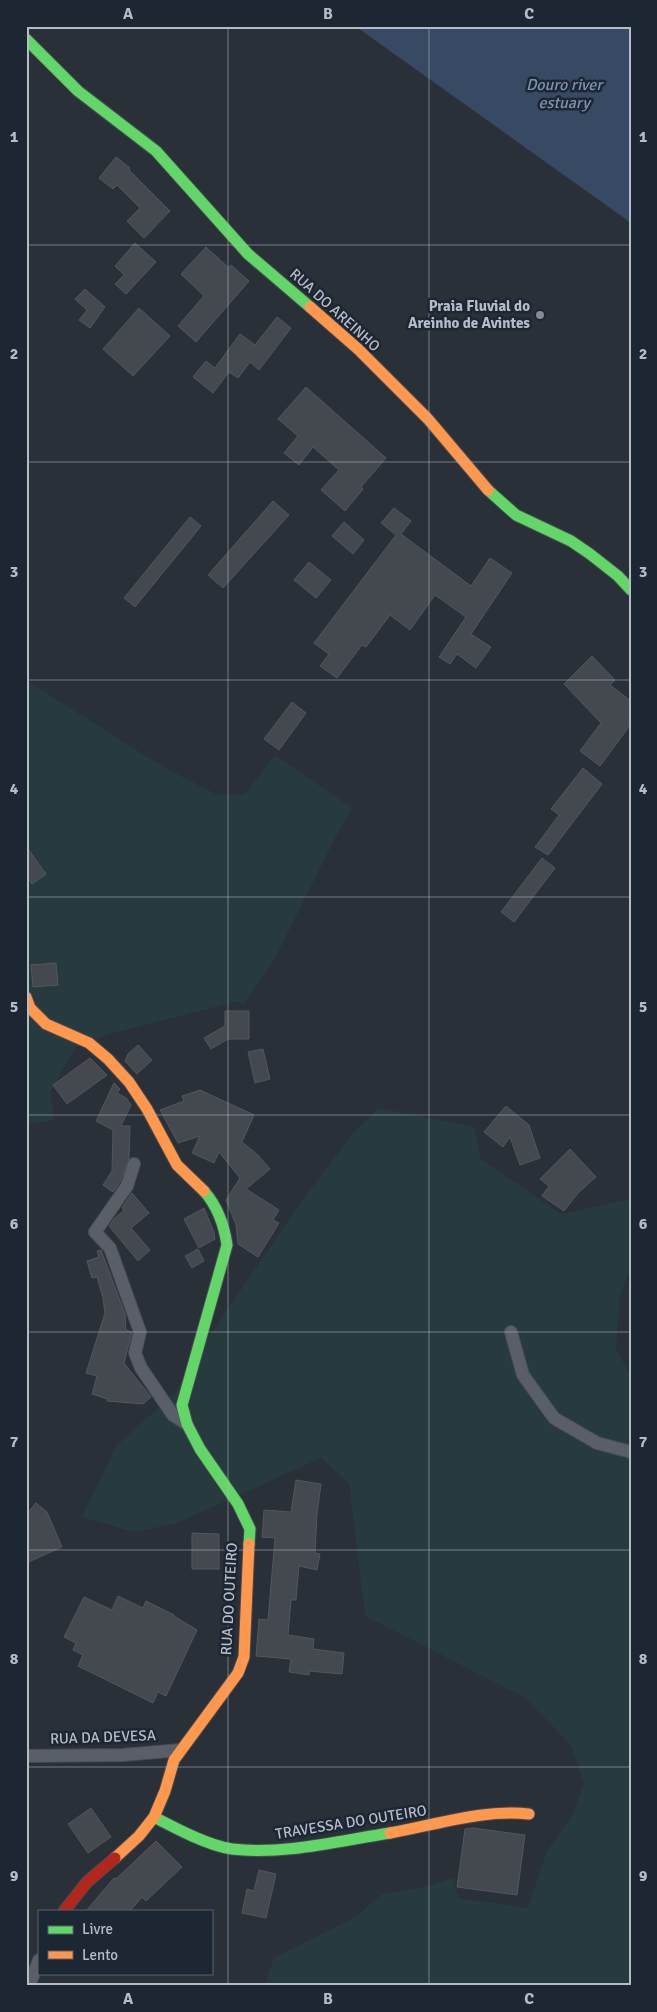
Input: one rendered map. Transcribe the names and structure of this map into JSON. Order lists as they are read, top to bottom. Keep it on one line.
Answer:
{"streets":{"street":["RUA DO AREINHO","RUA DO OUTEIRO","RUA DA DEVESA","TRAVESSA DO OUTEIRO"]},"crossings":[["RUA DO OUTEIRO","RUA DA DEVESA"],["RUA DO OUTEIRO","TRAVESSA DO OUTEIRO"]],"water":["Douro river estuary"],"places":["Praia Fluvial do Areinho de Avintes"],"legend":["Livre","Lento"],"grid":{"columns":["A","B","C"],"rows":["1","2","3","4","5","6","7","8","9"]}}
